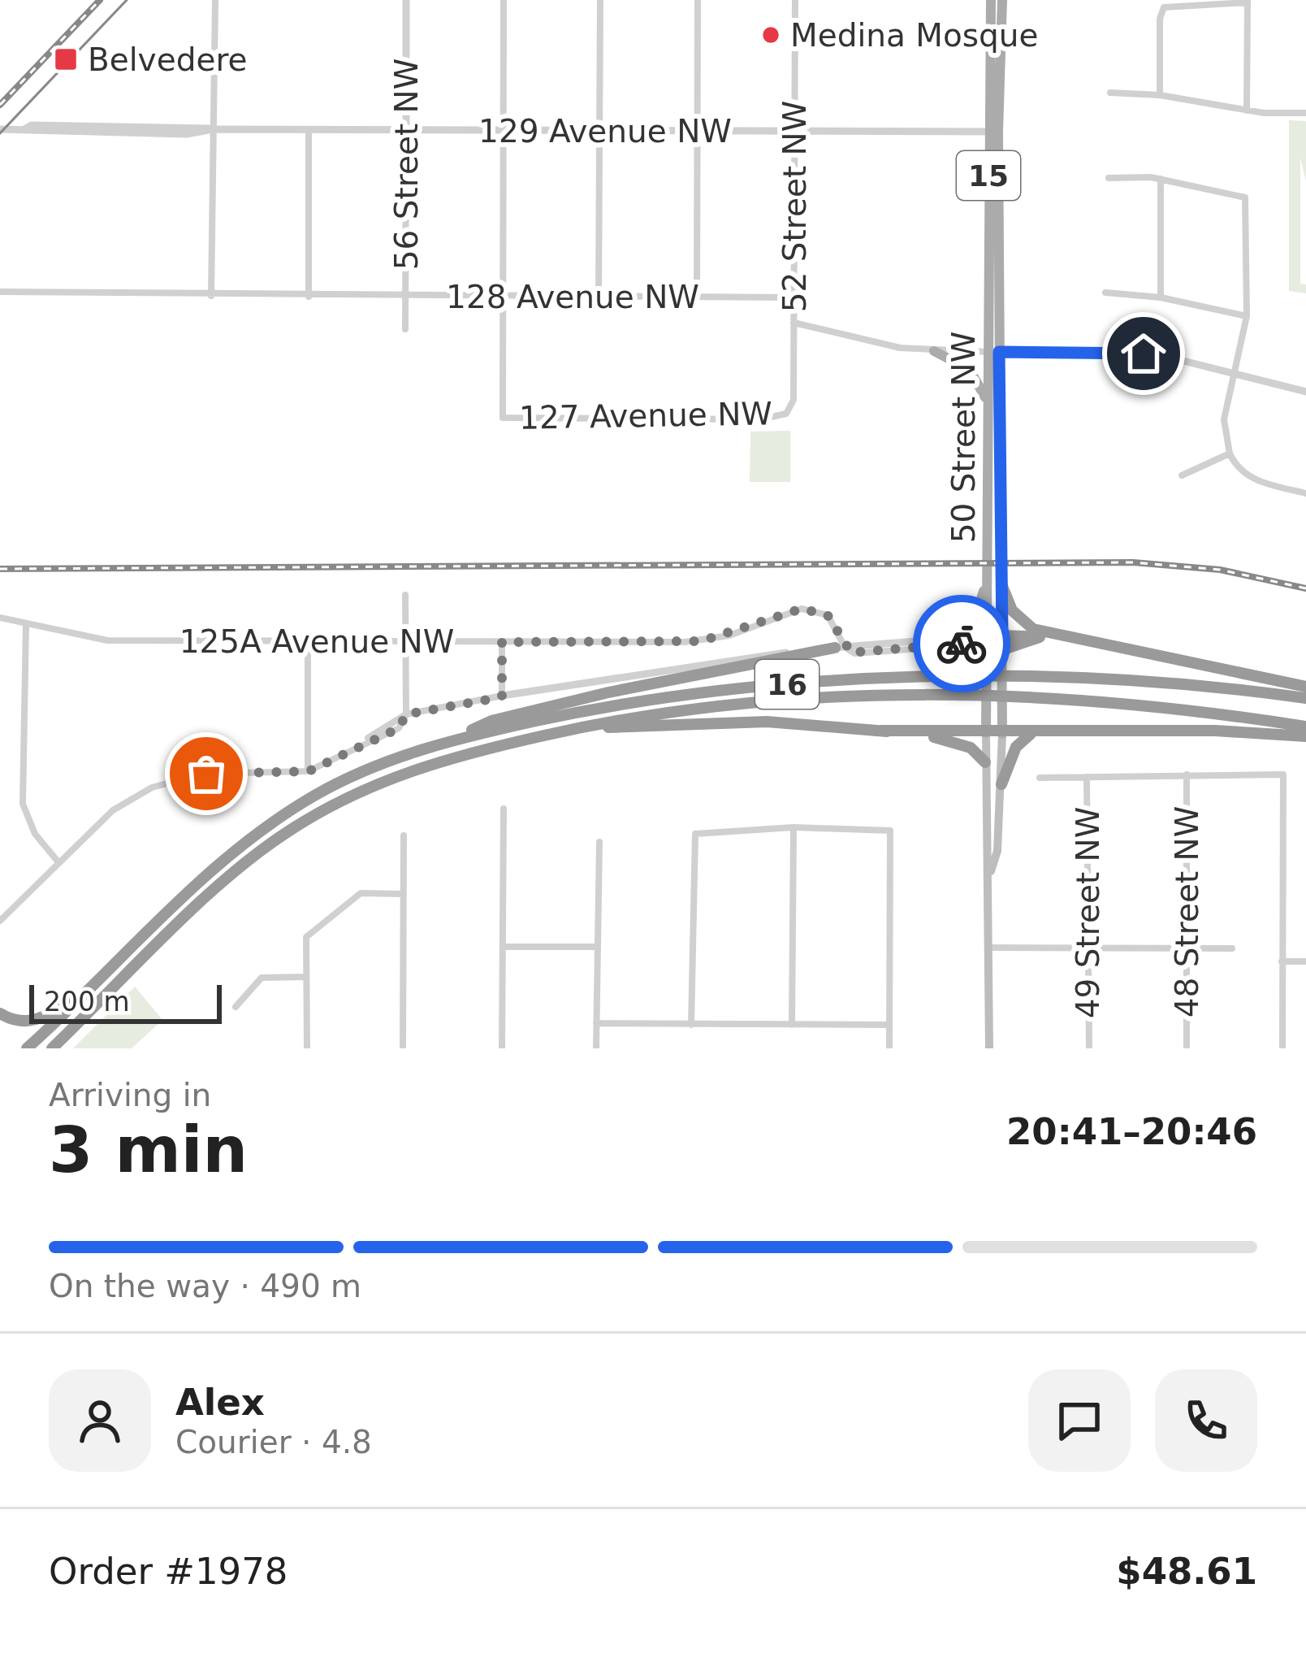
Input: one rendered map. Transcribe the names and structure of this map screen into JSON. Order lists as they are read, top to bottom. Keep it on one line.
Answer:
{"streets":{"highway":["16"],"main road":["15","50 Street NW"],"street":["129 Avenue NW","56 Street NW","52 Street NW","128 Avenue NW","127 Avenue NW","125A Avenue NW","48 Street NW","49 Street NW"]},"crossings":[["129 Avenue NW","56 Street NW"],["129 Avenue NW","52 Street NW"],["129 Avenue NW","50 Street NW"],["56 Street NW","128 Avenue NW"],["52 Street NW","128 Avenue NW"],["52 Street NW","127 Avenue NW"],["128 Avenue NW","127 Avenue NW"]],"places":{"other":["Medina Mosque"],"transit":["Belvedere"]},"scale_bar":"200 m","page":{"scale":"200 m","heading":["3 min","Arriving in","20:41–20:46"],"panel":["Alex","Courier · 4.8","Order #1978","$48.61"],"bar":"On the way · 490 m"}}
